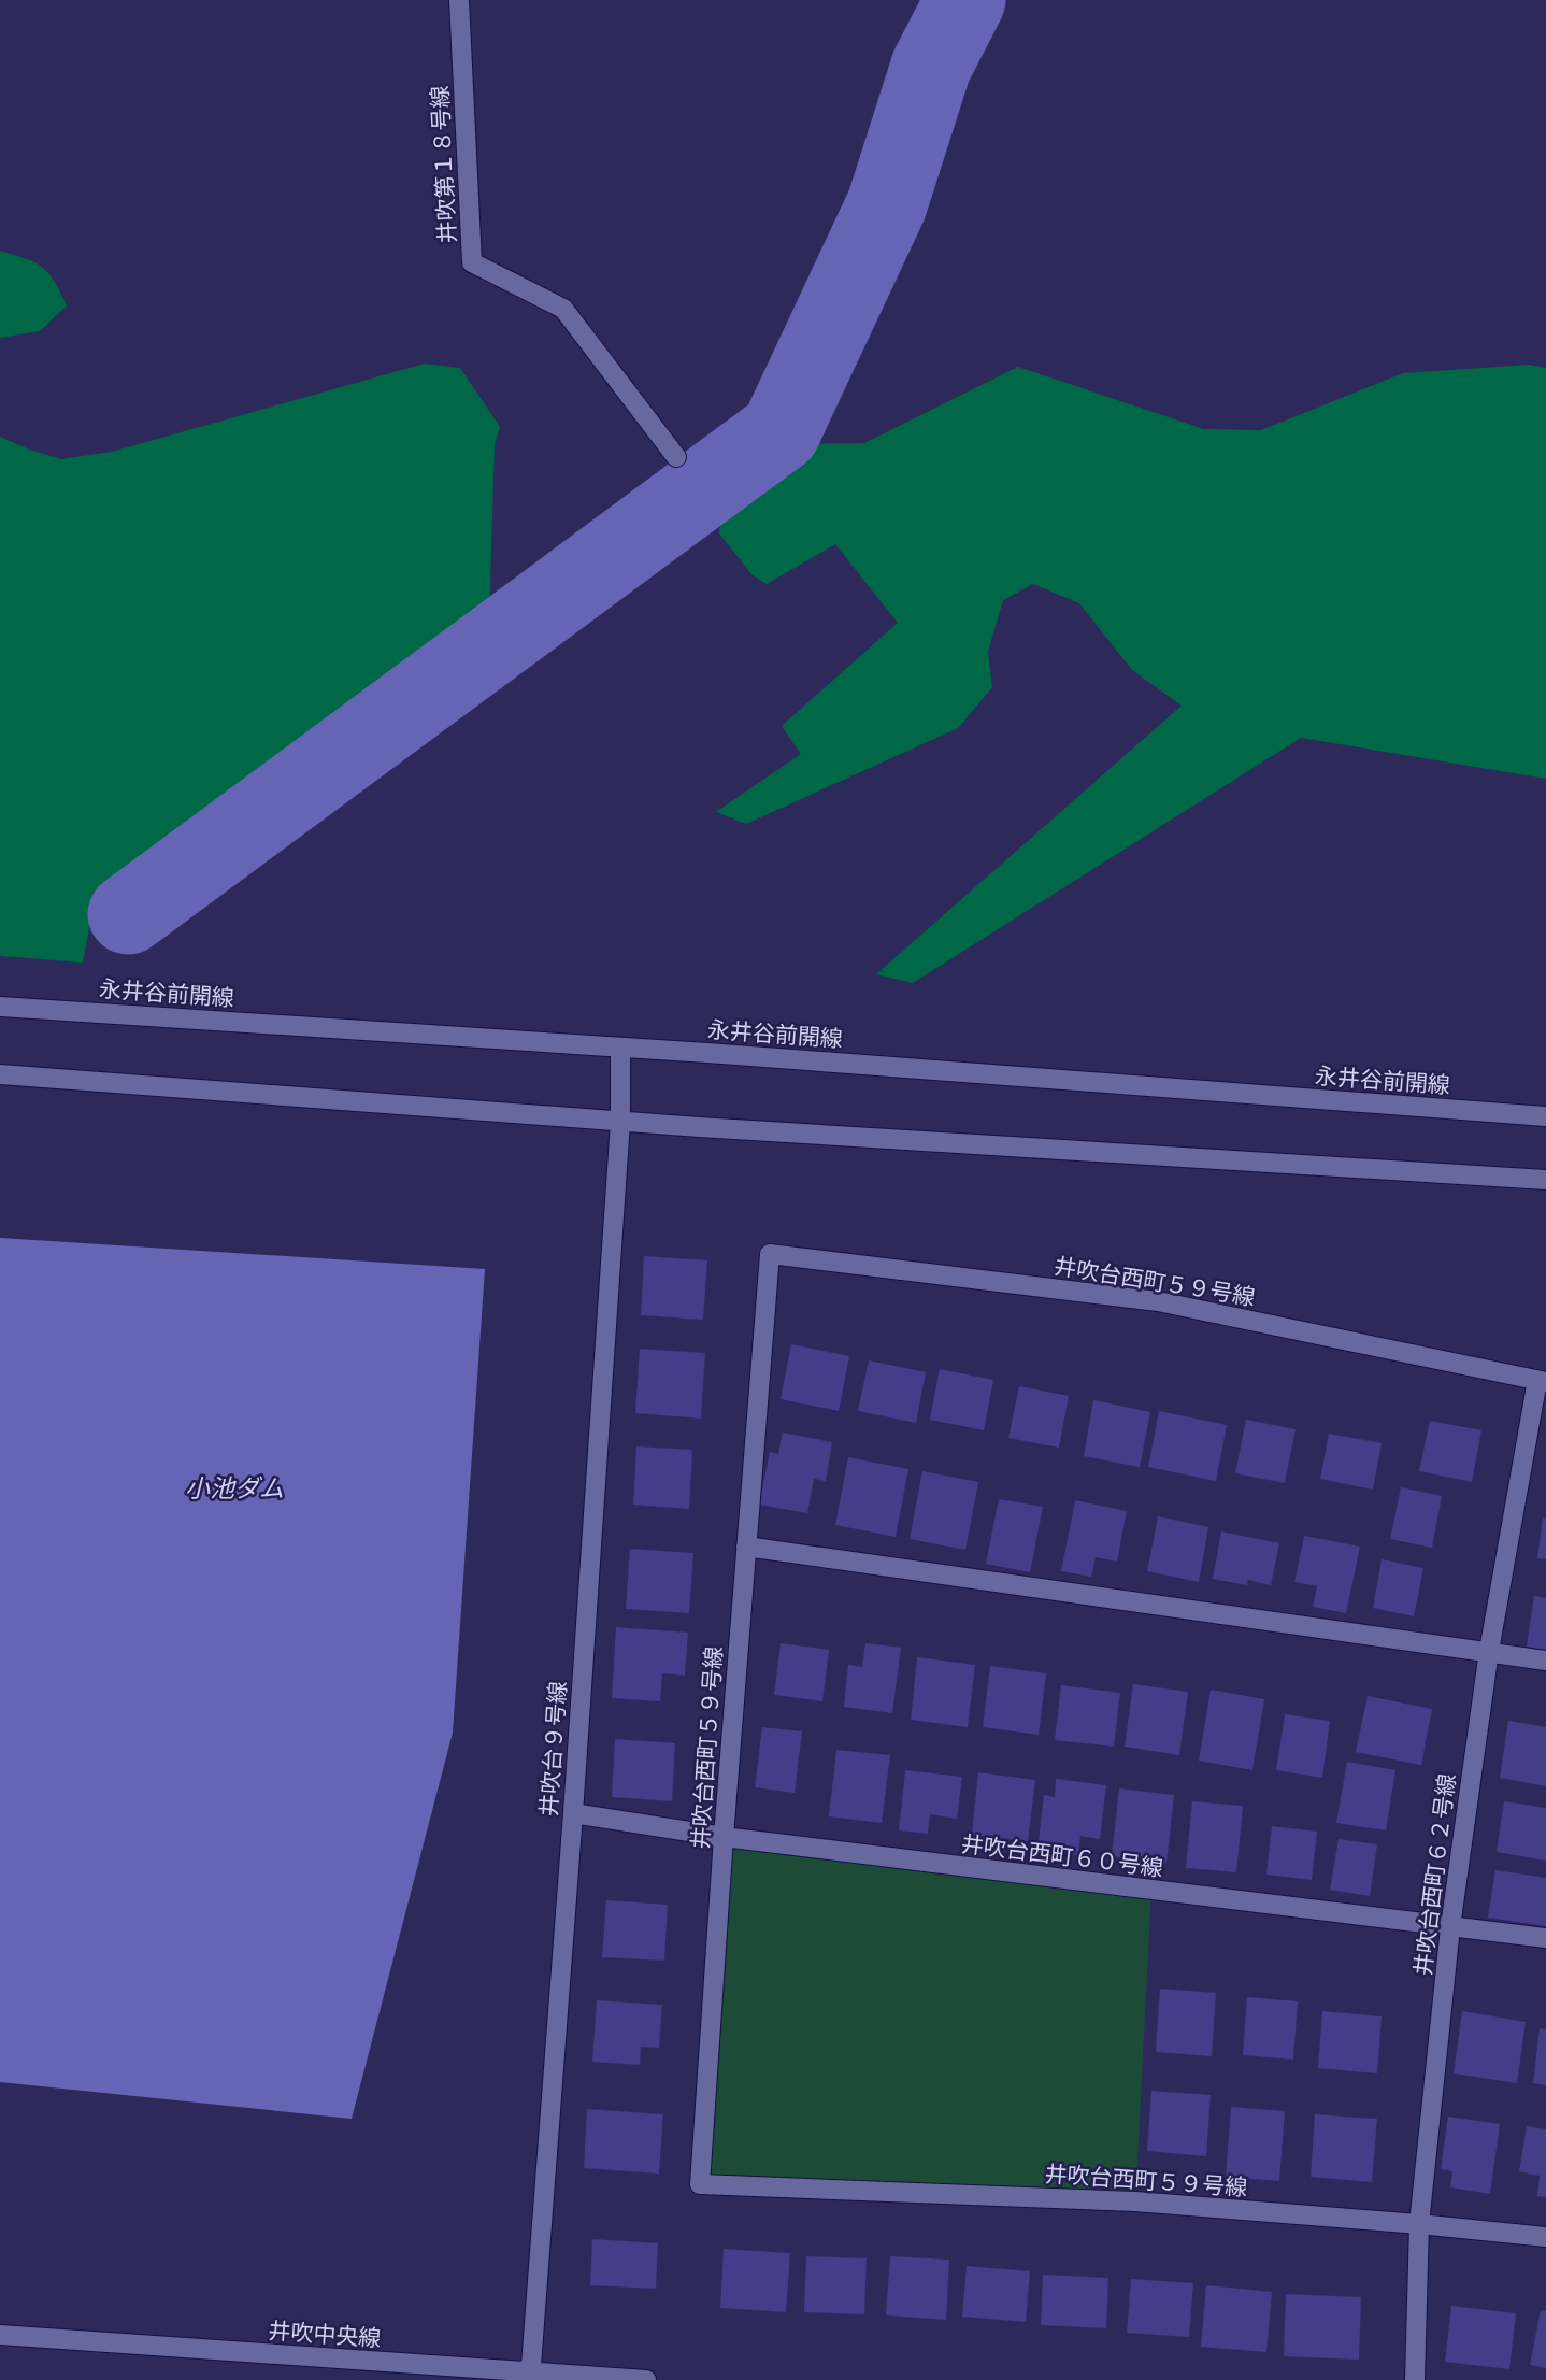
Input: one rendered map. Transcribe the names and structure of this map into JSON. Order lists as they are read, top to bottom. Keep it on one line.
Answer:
{"streets":{"street":["井吹第１８号線","永井谷前開線","井吹台西町５９号線","井吹台９号線","井吹台西町６０号線","井吹台西町６２号線","井吹中央線"]},"crossings":[["永井谷前開線","井吹台９号線"],["井吹台西町５９号線","井吹台西町６０号線"],["井吹台西町５９号線","井吹台西町６２号線"],["井吹台９号線","井吹台西町６０号線"],["井吹台９号線","井吹中央線"],["井吹台西町６０号線","井吹台西町６２号線"]],"water":["小池ダム"]}
